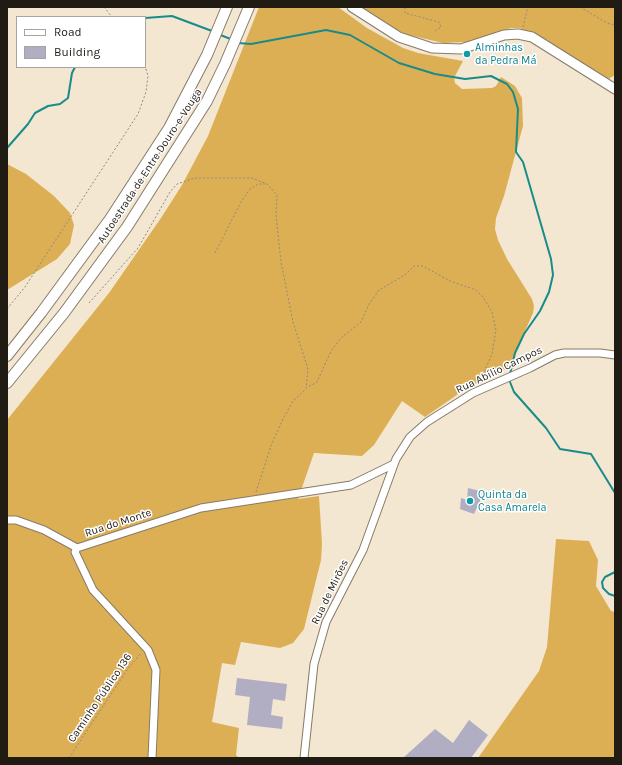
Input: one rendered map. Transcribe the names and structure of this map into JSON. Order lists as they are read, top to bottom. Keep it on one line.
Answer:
{"streets":{"highway":["Autoestrada de Entre Douro-e-Vouga"],"street":["Rua Abílio Campos","Rua do Monte","Rua de Mirões"],"path":["Caminho Público 136"]},"crossings":[["Rua Abílio Campos","Rua do Monte"],["Rua Abílio Campos","Rua de Mirões"],["Rua do Monte","Rua de Mirões"],["Rua do Monte","Caminho Público 136"]],"places":["Alminhas da Pedra Má","Quinta da Casa Amarela"],"legend":["Road","Building"]}
